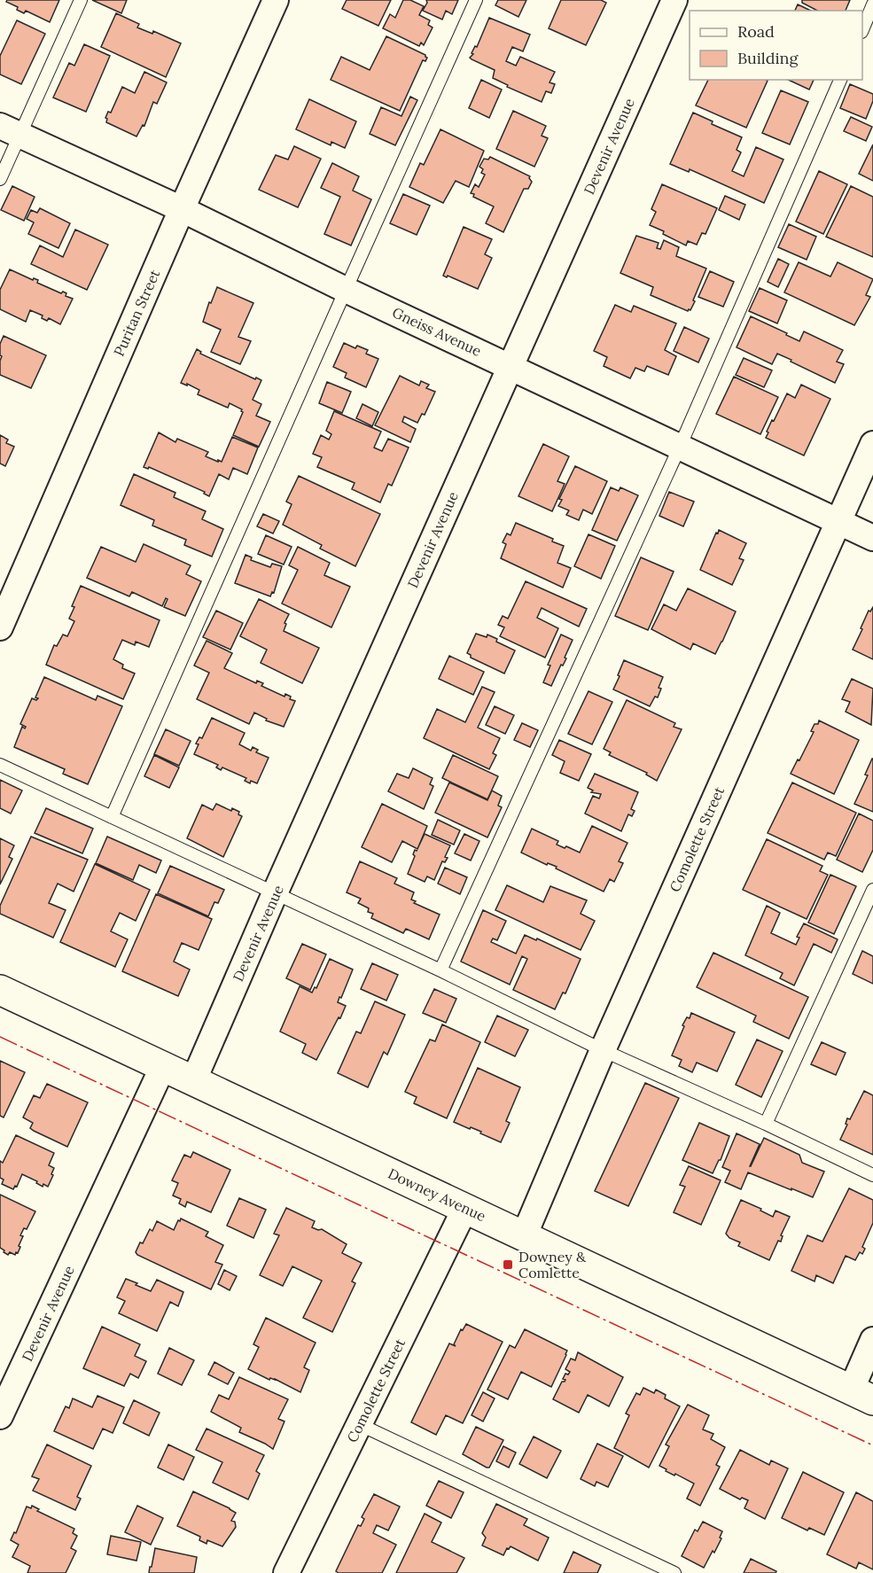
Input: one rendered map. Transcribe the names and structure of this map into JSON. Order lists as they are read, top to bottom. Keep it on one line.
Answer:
{"streets":{"main road":["Downey Avenue"],"street":["Devenir Avenue","Puritan Street","Gneiss Avenue","Comolette Street"]},"crossings":[["Devenir Avenue","Gneiss Avenue"],["Devenir Avenue","Downey Avenue"],["Puritan Street","Gneiss Avenue"],["Gneiss Avenue","Comolette Street"],["Comolette Street","Downey Avenue"]],"places":{"transit":["Downey & Comlette"]},"legend":["Road","Building"]}
